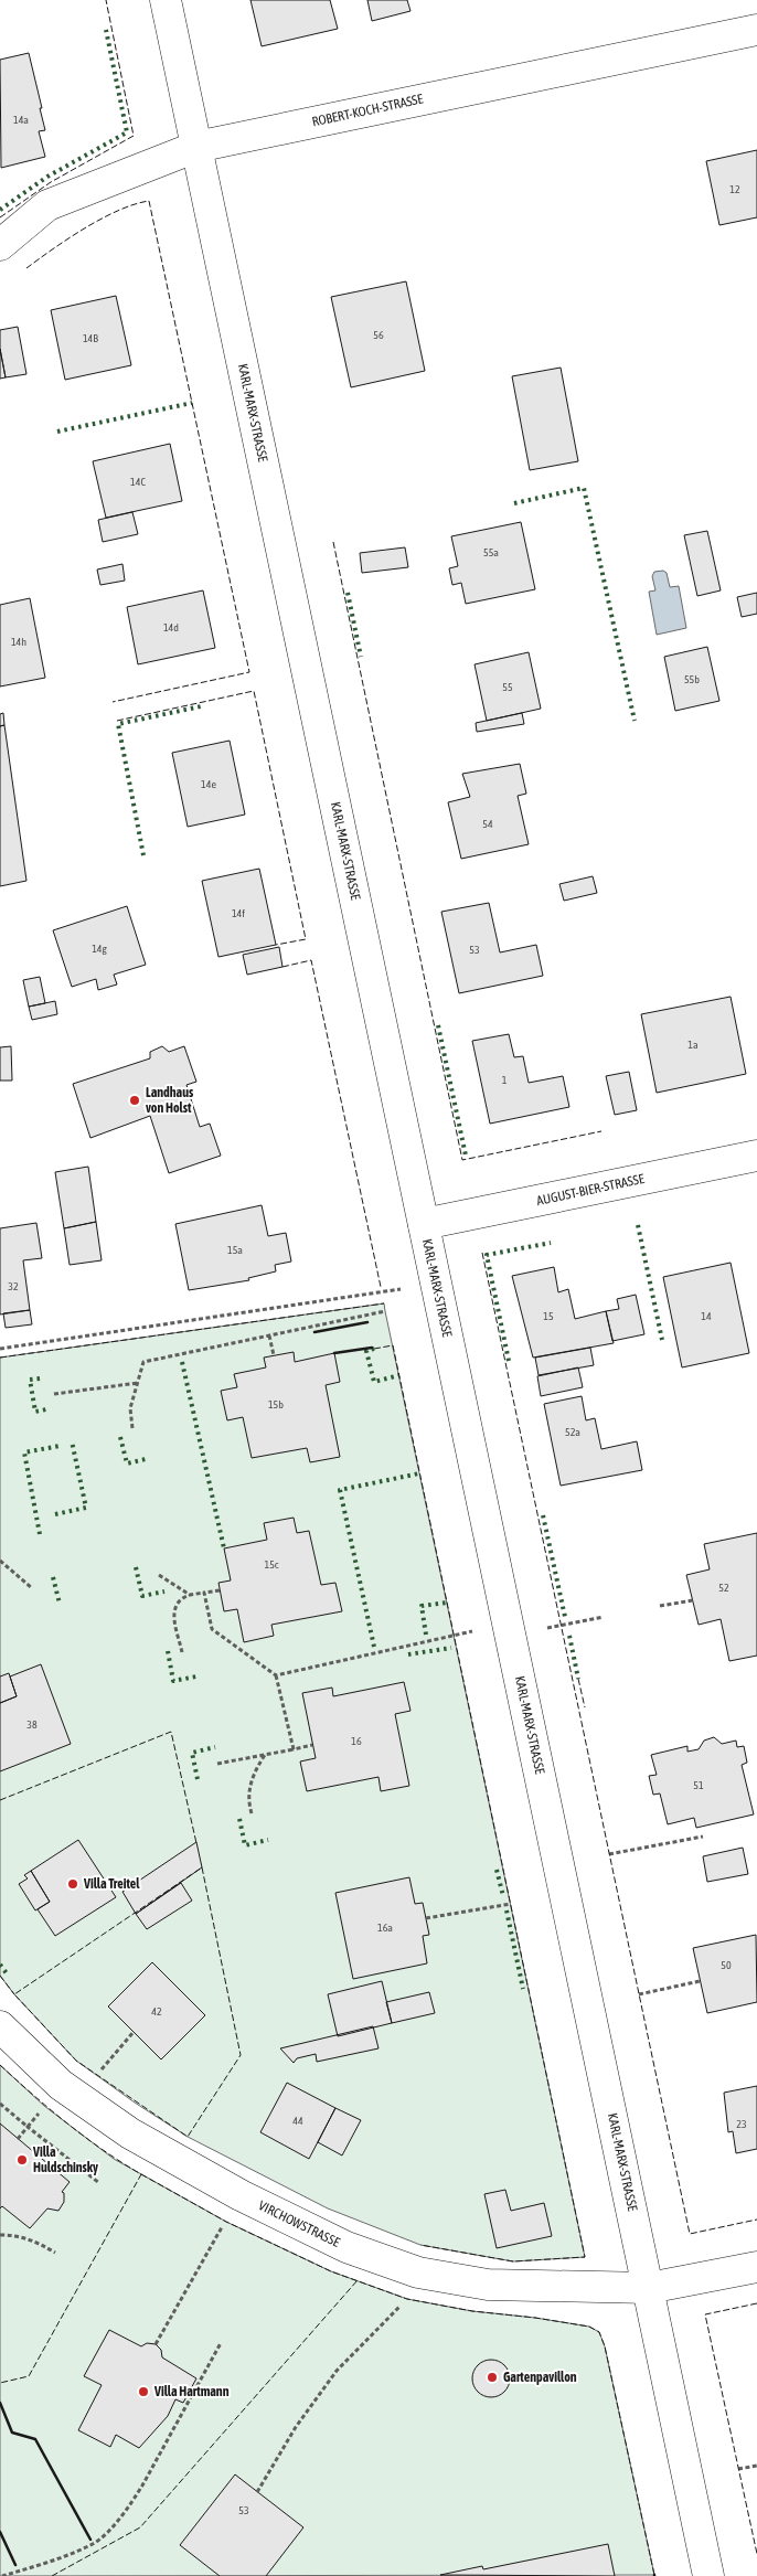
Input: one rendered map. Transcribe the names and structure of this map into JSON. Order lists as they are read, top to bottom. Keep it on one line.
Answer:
{"streets":{"street":["ROBERT-KOCH-STRASSE","KARL-MARX-STRASSE","AUGUST-BIER-STRASSE","VIRCHOWSTRASSE"]},"crossings":[["ROBERT-KOCH-STRASSE","KARL-MARX-STRASSE"],["KARL-MARX-STRASSE","AUGUST-BIER-STRASSE"],["KARL-MARX-STRASSE","VIRCHOWSTRASSE"]],"places":["Landhaus von Holst","Villa Treitel","Villa Huldschinsky","Gartenpavillon","Villa Hartmann"],"house_numbers":["14a","12","56","14B","14C","55a","14d","14h","55b","55","14e","54","14f","14g","53","1a","1","15a","32","15","14","15b","52a","15c","52","38","16","51","16a","50","42","44","23","53"]}
